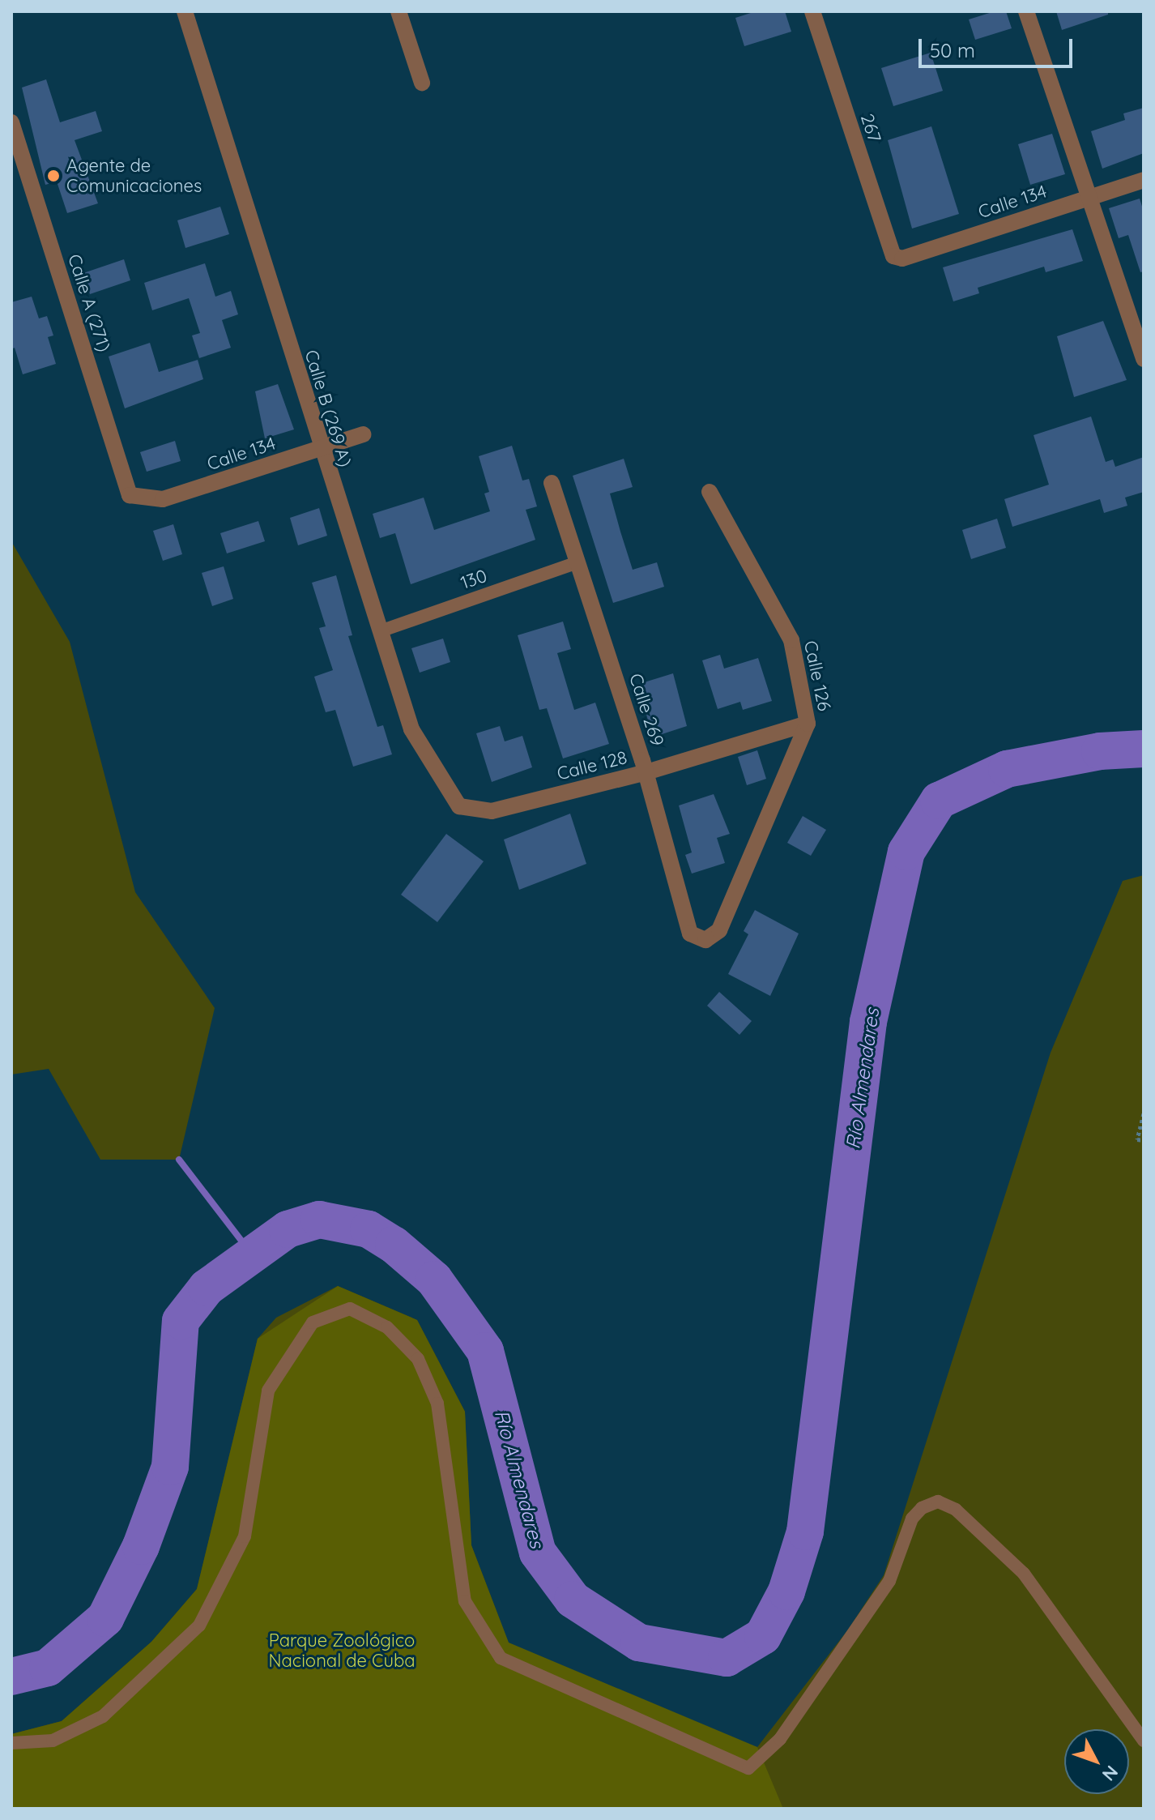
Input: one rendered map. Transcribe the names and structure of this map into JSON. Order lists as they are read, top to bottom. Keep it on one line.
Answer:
{"streets":{"street":["267","Calle 134","Calle A (271)","Calle B (269 A)","Calle 126","Calle 269","Calle 128"],"lane":["130"]},"crossings":[["267","Calle 134"],["Calle 134","Calle A (271)"],["Calle 134","Calle B (269 A)"],["Calle B (269 A)","130"],["Calle B (269 A)","Calle 128"],["130","Calle 269"],["Calle 126","Calle 269"],["Calle 126","Calle 128"],["Calle 269","Calle 128"]],"water":["Río Almendares"],"parks":["Parque Zoológico Nacional de Cuba"],"places":["Agente de Comunicaciones"],"scale_bar":"50 m","north":"bottom right"}
